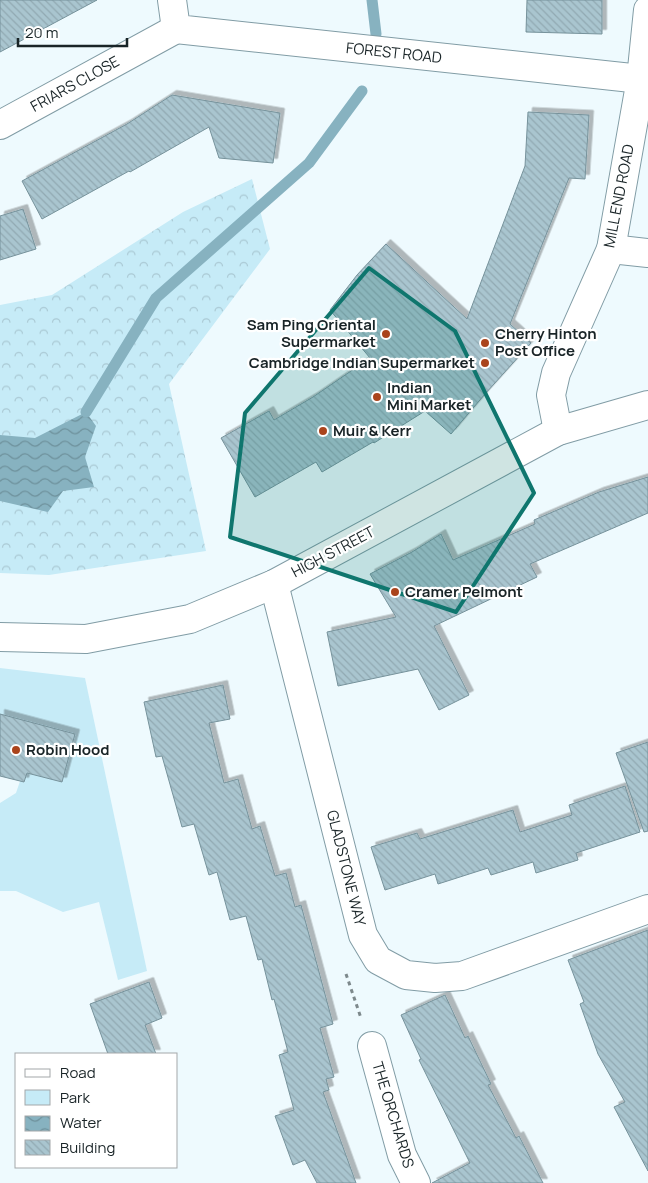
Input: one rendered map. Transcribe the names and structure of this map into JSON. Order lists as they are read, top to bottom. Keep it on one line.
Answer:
{"streets":{"street":["FOREST ROAD","FRIARS CLOSE","MILL END ROAD","HIGH STREET","GLADSTONE WAY","THE ORCHARDS"]},"crossings":[["FOREST ROAD","FRIARS CLOSE"],["FOREST ROAD","MILL END ROAD"],["MILL END ROAD","HIGH STREET"],["HIGH STREET","GLADSTONE WAY"]],"places":["Sam Ping Oriental Supermarket","Cherry Hinton Post Office","Cambridge Indian Supermarket","Indian Mini Market","Muir & Kerr","Cramer Pelmont","Robin Hood"],"legend":["Road","Park","Water","Building"],"scale_bar":"20 m"}
